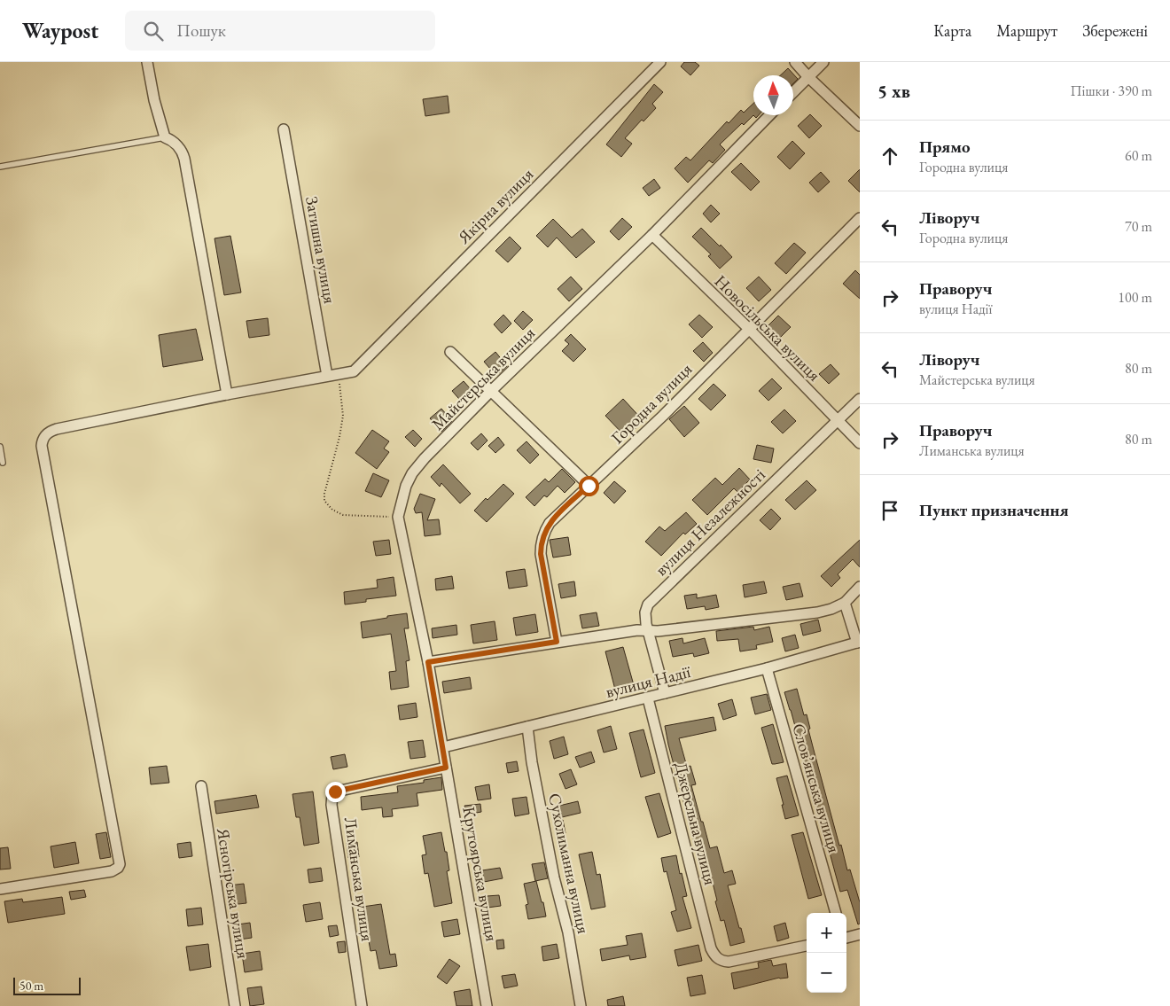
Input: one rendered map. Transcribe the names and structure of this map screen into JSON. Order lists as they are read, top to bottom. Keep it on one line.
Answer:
{"streets":{"street":["Якірна вулиця","Затишна вулиця","Новосільська вулиця","Майстерська вулиця","Городна вулиця","вулиця Незалежності","вулиця Надії","Словʼянська вулиця","Джерельна вулиця","Сухолиманна вулиця","Крутоярська вулиця","Лиманська вулиця","Ясногірська вулиця"]},"crossings":[["Новосільська вулиця","Майстерська вулиця"],["Новосільська вулиця","Городна вулиця"],["Новосільська вулиця","вулиця Незалежності"],["Майстерська вулиця","вулиця Надії"],["Майстерська вулиця","Крутоярська вулиця"],["вулиця Незалежності","вулиця Надії"],["вулиця Надії","Словʼянська вулиця"],["вулиця Надії","Джерельна вулиця"],["вулиця Надії","Сухолиманна вулиця"],["вулиця Надії","Крутоярська вулиця"],["Крутоярська вулиця","Лиманська вулиця"]],"scale_bar":"50 m","north":"top","page":{"header":"Waypost","search":"Пошук","nav":["Карта","Маршрут","Збережені"],"heading":["5 хв","Пішки · 390 m"],"list":[["Прямо","Городна вулиця","60 m"],["Ліворуч","Городна вулиця","70 m"],["Праворуч","вулиця Надії","100 m"],["Ліворуч","Майстерська вулиця","80 m"],["Праворуч","Лиманська вулиця","80 m"],"Пункт призначення"],"map_buttons":["+","−"],"scale":"50 m"}}
